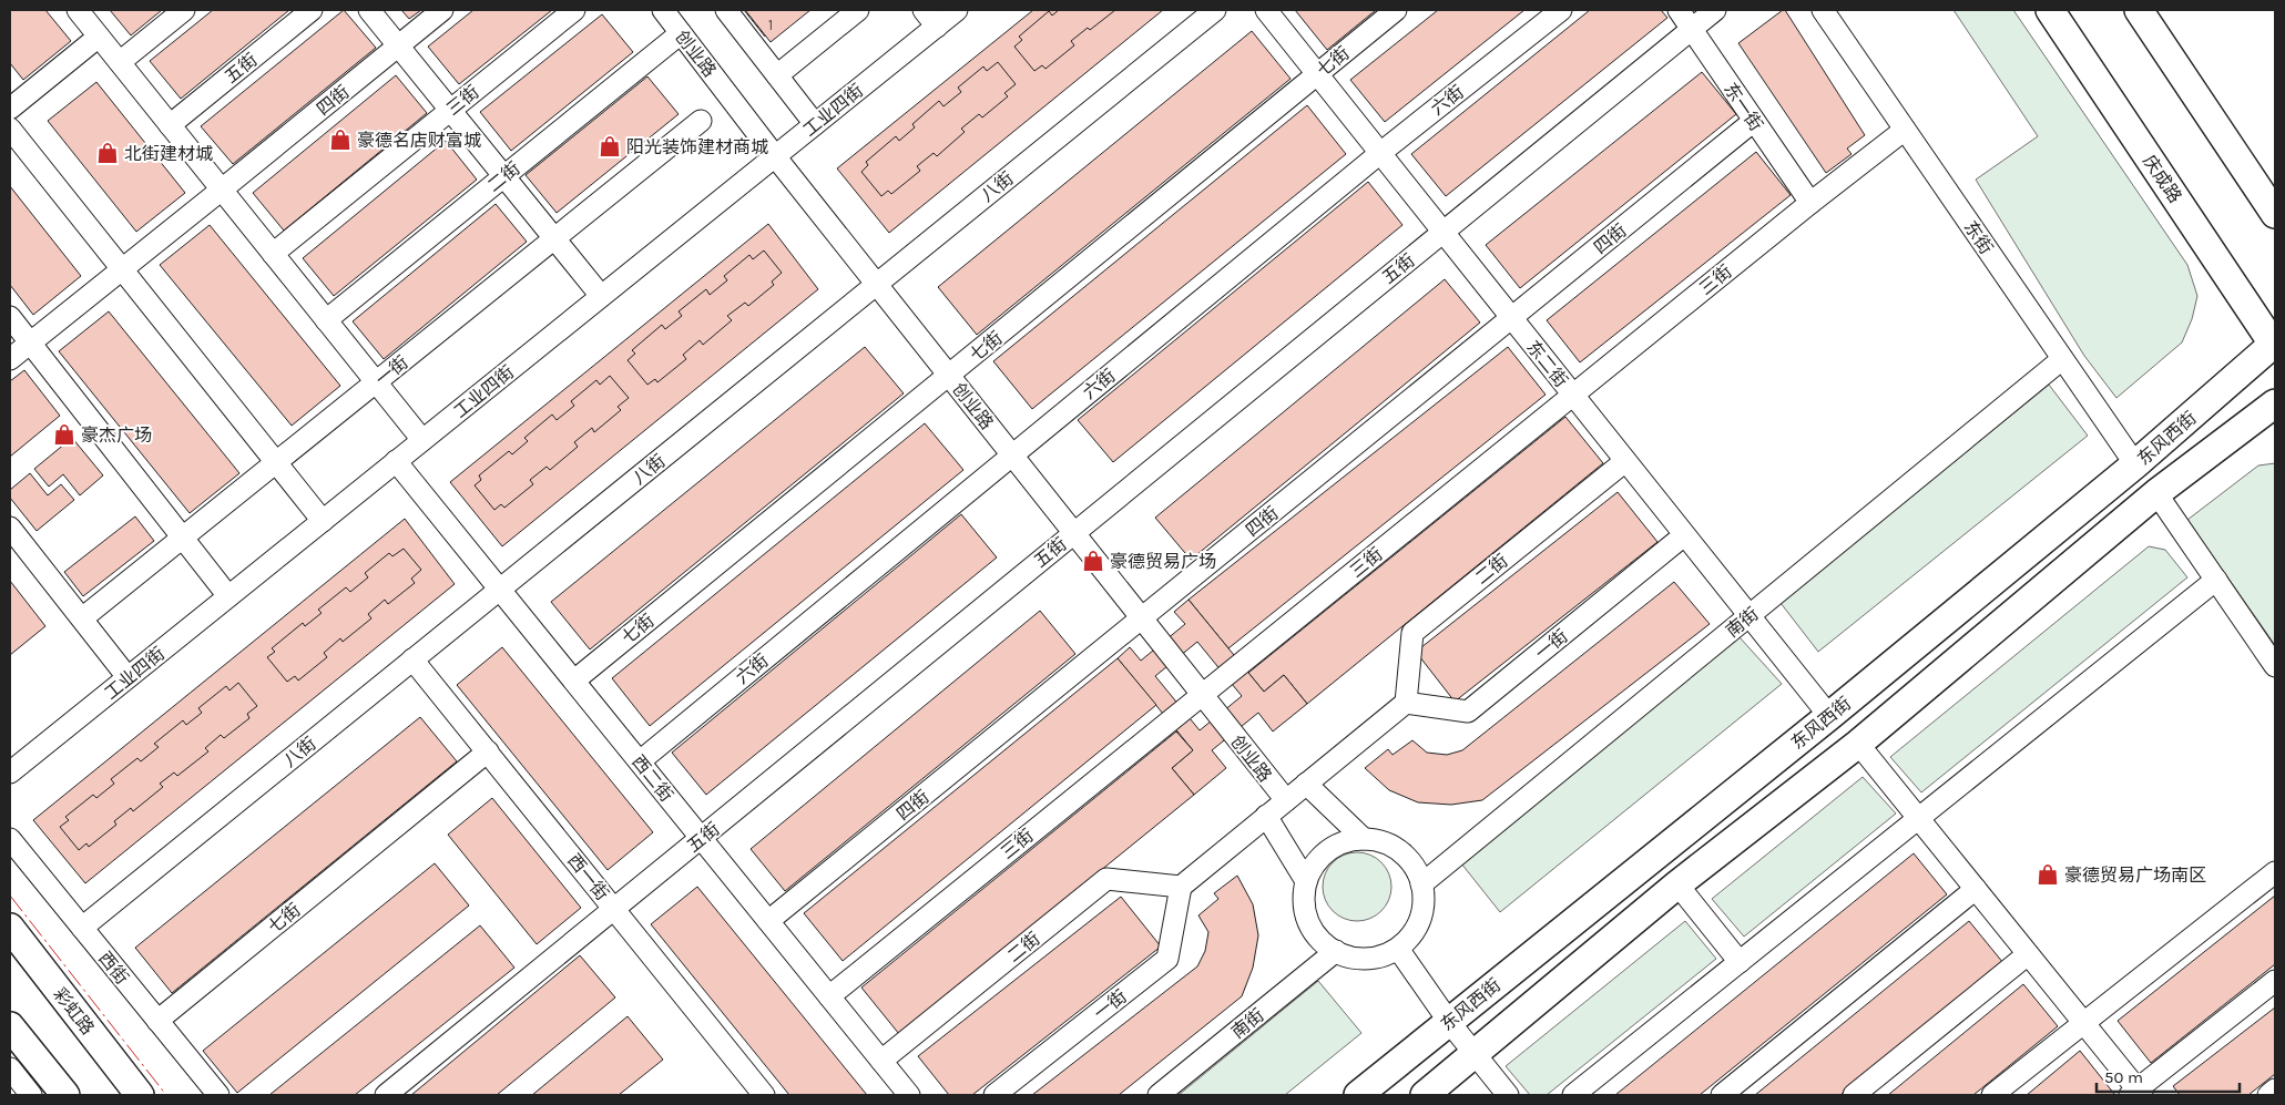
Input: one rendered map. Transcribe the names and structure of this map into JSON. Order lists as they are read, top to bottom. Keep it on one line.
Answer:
{"streets":{"main road":["庆成路","东风西街","彩虹路"],"street":["创业路","七街","五街","四街","三街","六街","东一街","工业四街","二街","八街","东街","东二街","一街","南街","西二街","西一街","西街"]},"crossings":[["创业路","七街"],["创业路","五街"],["创业路","四街"],["创业路","三街"],["创业路","六街"],["创业路","工业四街"],["创业路","二街"],["创业路","八街"],["七街","东二街"],["七街","西二街"],["七街","西一街"],["七街","西街"],["五街","东一街"],["五街","东二街"],["五街","西二街"],["五街","西一街"],["四街","东一街"],["四街","东二街"],["四街","西二街"],["三街","东一街"],["三街","东街"],["三街","东二街"],["三街","西二街"],["六街","东二街"],["六街","西二街"],["工业四街","西二街"],["二街","东二街"],["二街","一街"],["二街","西二街"],["庆成路","东风西街"],["八街","西二街"],["八街","西一街"],["八街","西街"],["东街","东风西街"],["东街","南街"],["东二街","一街"],["东二街","东风西街"],["东二街","南街"]],"places":{"shop":["豪德名店财富城","阳光装饰建材商城","北街建材城","豪杰广场","豪德贸易广场","豪德贸易广场南区"]},"house_numbers":["1"],"scale_bar":"50 m"}
